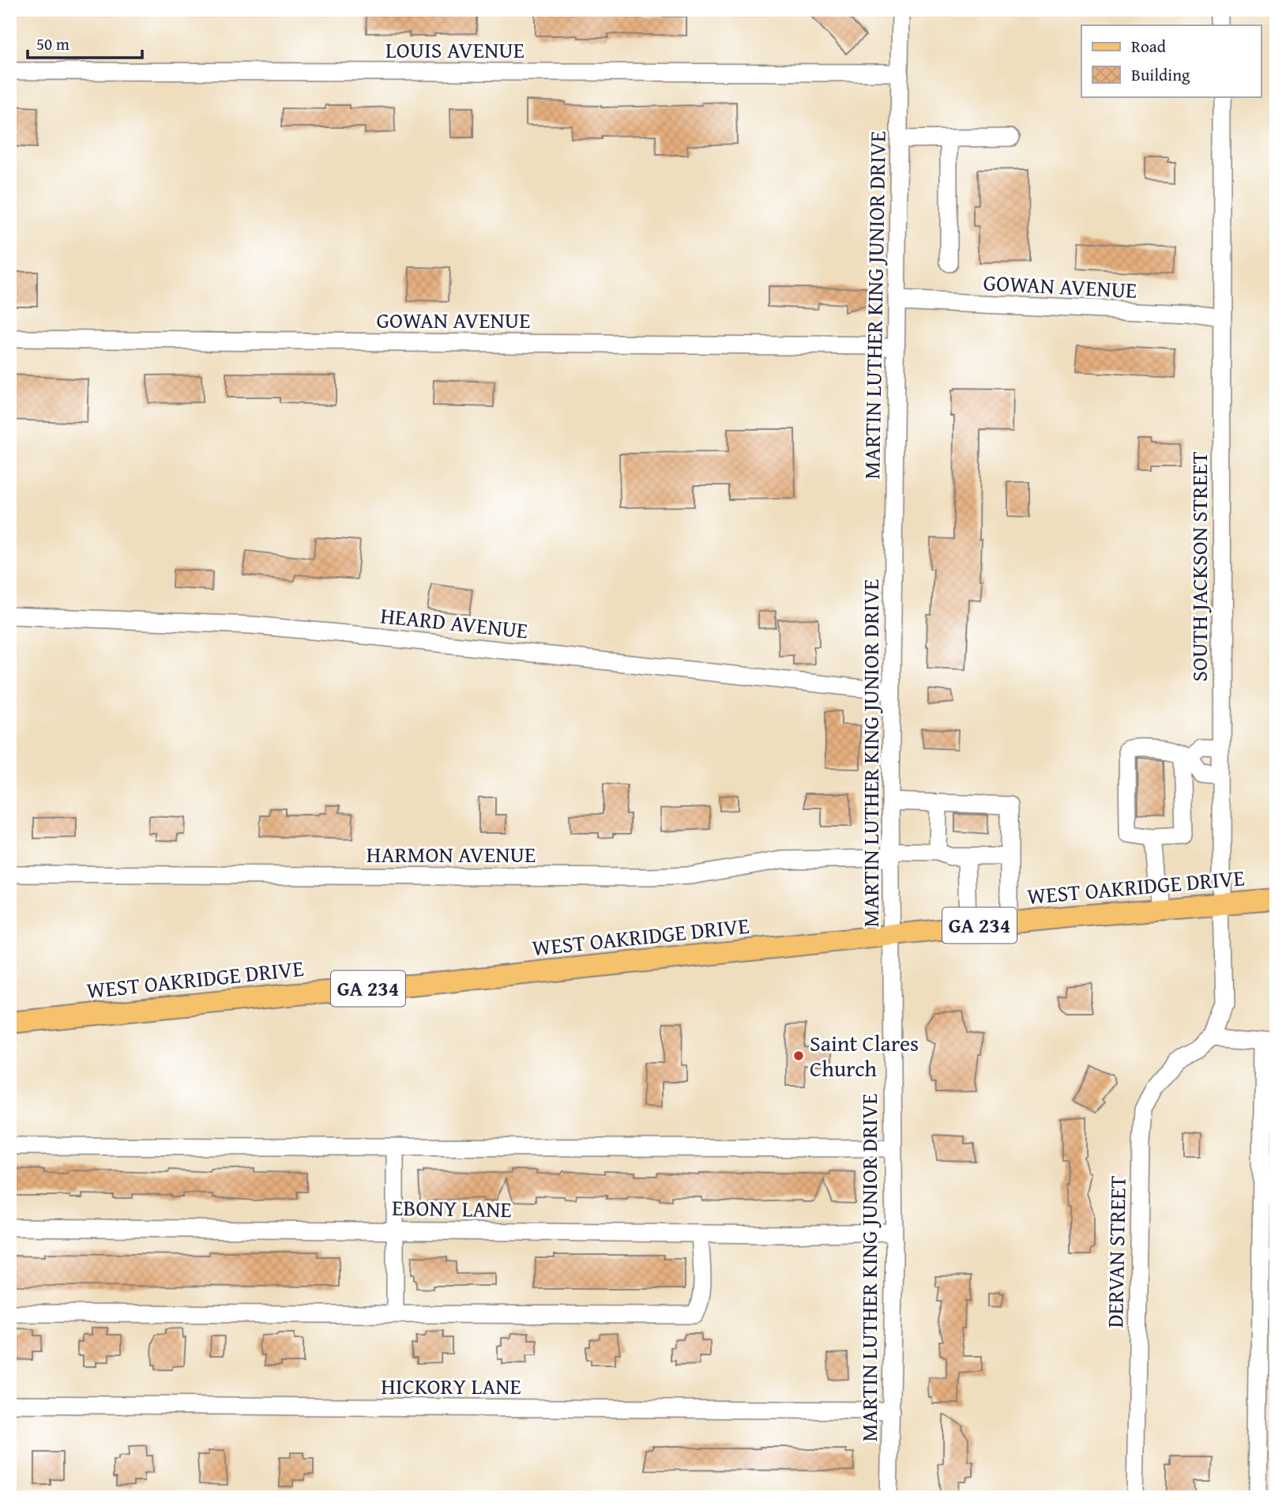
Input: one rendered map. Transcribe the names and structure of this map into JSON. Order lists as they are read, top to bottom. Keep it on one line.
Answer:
{"streets":{"main road":["WEST OAKRIDGE DRIVE","GA 234"],"street":["LOUIS AVENUE","GOWAN AVENUE","MARTIN LUTHER KING JUNIOR DRIVE","SOUTH JACKSON STREET","HEARD AVENUE","HARMON AVENUE","EBONY LANE","DERVAN STREET","HICKORY LANE"]},"crossings":[["LOUIS AVENUE","MARTIN LUTHER KING JUNIOR DRIVE"],["GOWAN AVENUE","MARTIN LUTHER KING JUNIOR DRIVE"],["GOWAN AVENUE","SOUTH JACKSON STREET"],["MARTIN LUTHER KING JUNIOR DRIVE","HEARD AVENUE"],["MARTIN LUTHER KING JUNIOR DRIVE","HARMON AVENUE"],["MARTIN LUTHER KING JUNIOR DRIVE","WEST OAKRIDGE DRIVE"],["MARTIN LUTHER KING JUNIOR DRIVE","EBONY LANE"],["MARTIN LUTHER KING JUNIOR DRIVE","HICKORY LANE"],["SOUTH JACKSON STREET","WEST OAKRIDGE DRIVE"],["SOUTH JACKSON STREET","DERVAN STREET"]],"places":["Saint Clares Church"],"legend":["Road","Building"],"scale_bar":"50 m"}
